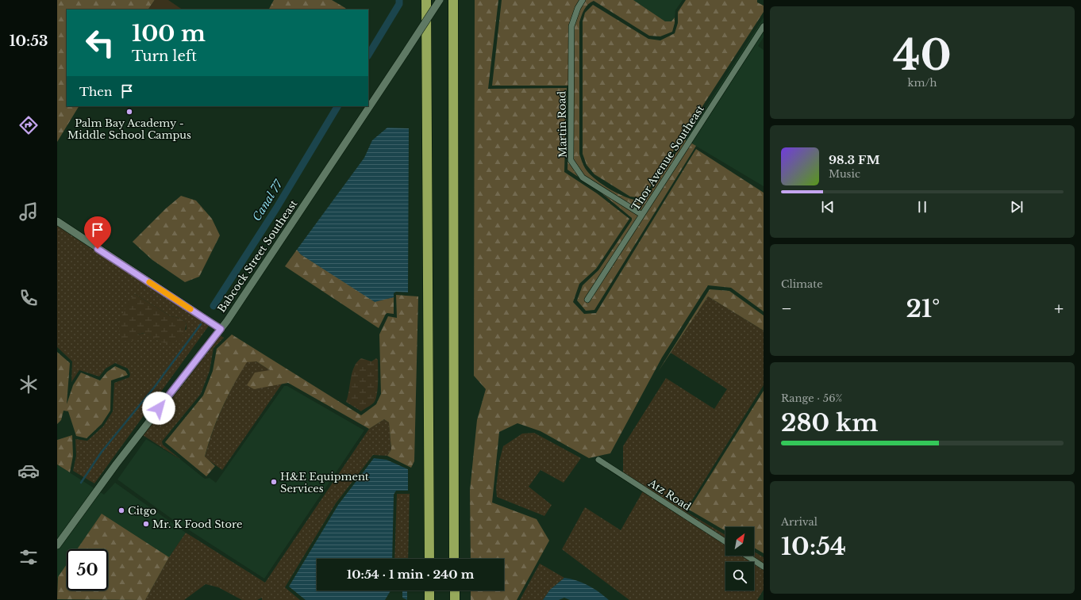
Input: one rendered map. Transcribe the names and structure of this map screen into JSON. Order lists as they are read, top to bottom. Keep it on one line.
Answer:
{"streets":{"main road":["Babcock Street Southeast"],"street":["Martin Road","Thor Avenue Southeast","Atz Road"]},"crossings":[["Martin Road","Thor Avenue Southeast"]],"water":["Canal 77"],"places":["Palm Bay Academy - Middle School Campus","H&E Equipment Services","Citgo","Mr. K Food Store"],"north":"top right","page":{"tabs":"10:53","tile":[["40","km/h"],"Climate",["Range · 56%","280 km"],["Arrival","10:54"]],"turn":["100 m","Turn left"],"then":"Then","song":["98.3 FM","Music"],"heat":["−","21°","+"],"limit":"50","trip":"10:54 · 1 min · 240 m"}}
